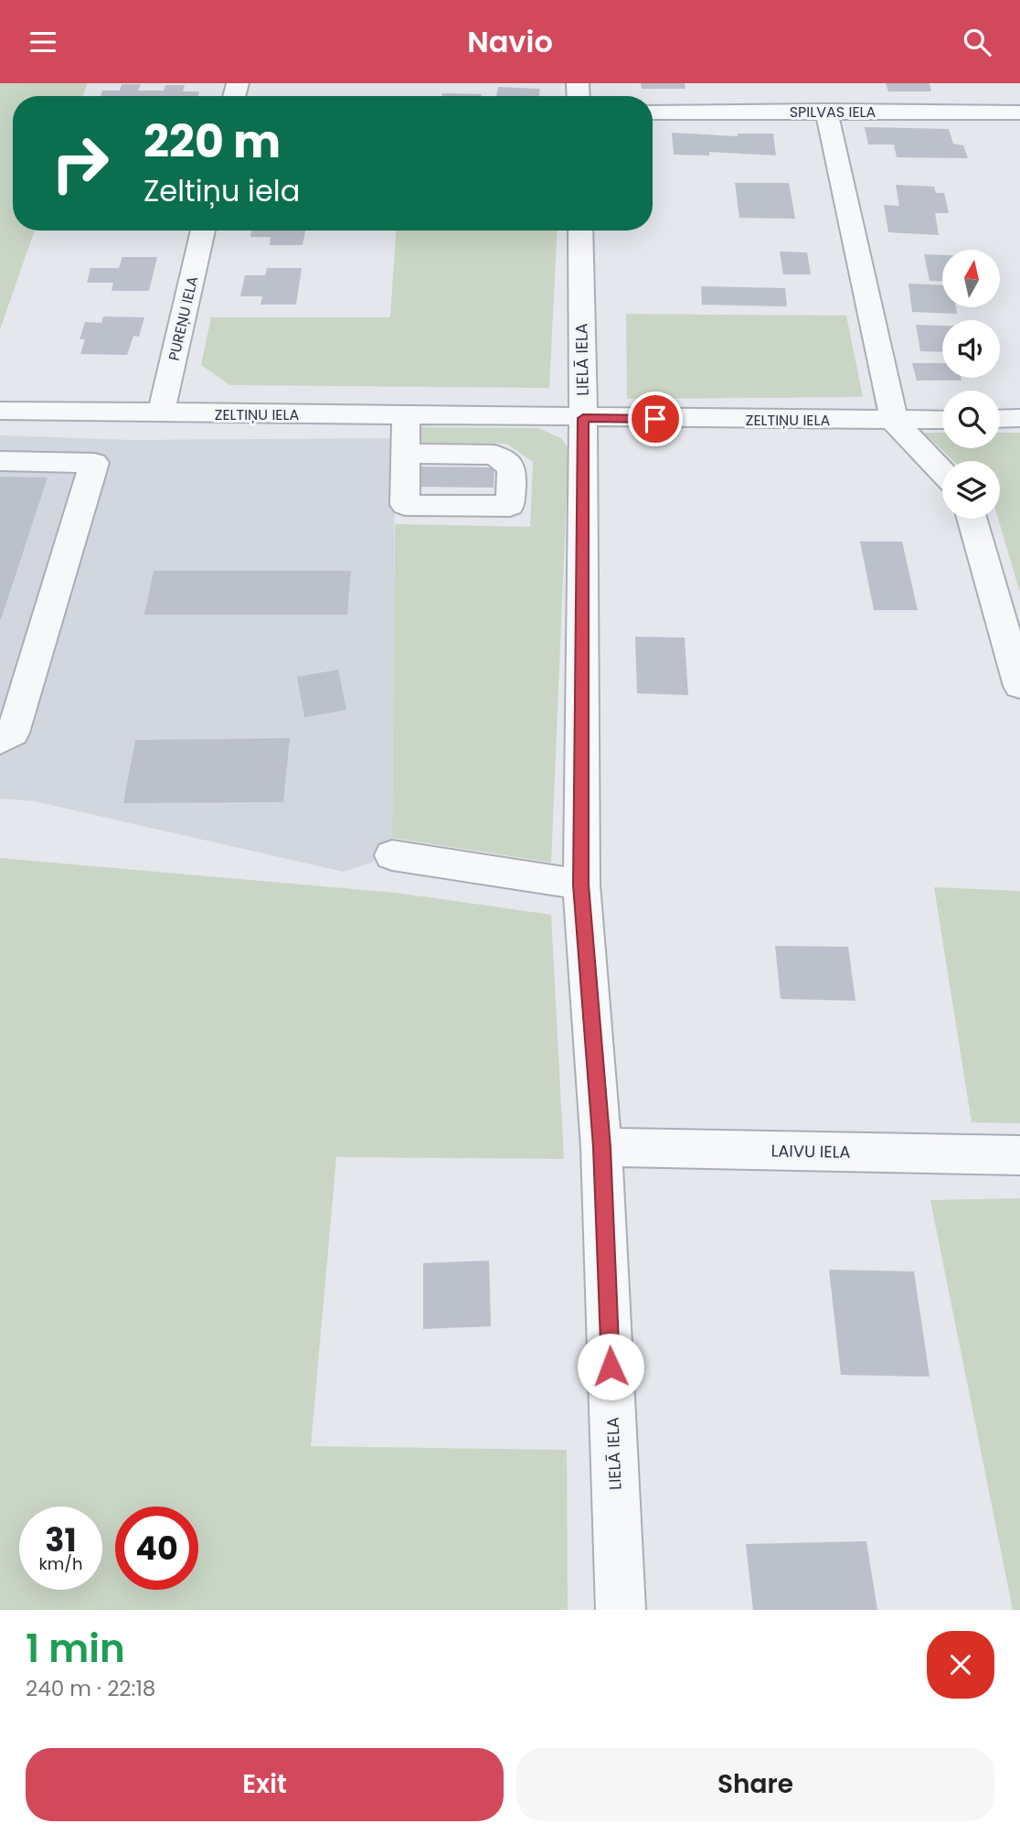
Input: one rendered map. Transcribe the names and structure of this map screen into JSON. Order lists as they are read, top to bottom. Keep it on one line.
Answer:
{"streets":{"street":["SPILVAS IELA","PUREŅU IELA","LIELĀ IELA","ZELTIŅU IELA","LAIVU IELA"]},"crossings":[["PUREŅU IELA","ZELTIŅU IELA"],["LIELĀ IELA","ZELTIŅU IELA"],["LIELĀ IELA","LAIVU IELA"]],"north":"top","page":{"header":"Navio","turn":["220 m","Zeltiņu iela"],"speed":"31 km/h","limit":"40","heading":["1 min","240 m · 22:18"],"buttons":["Exit","Share"]}}
